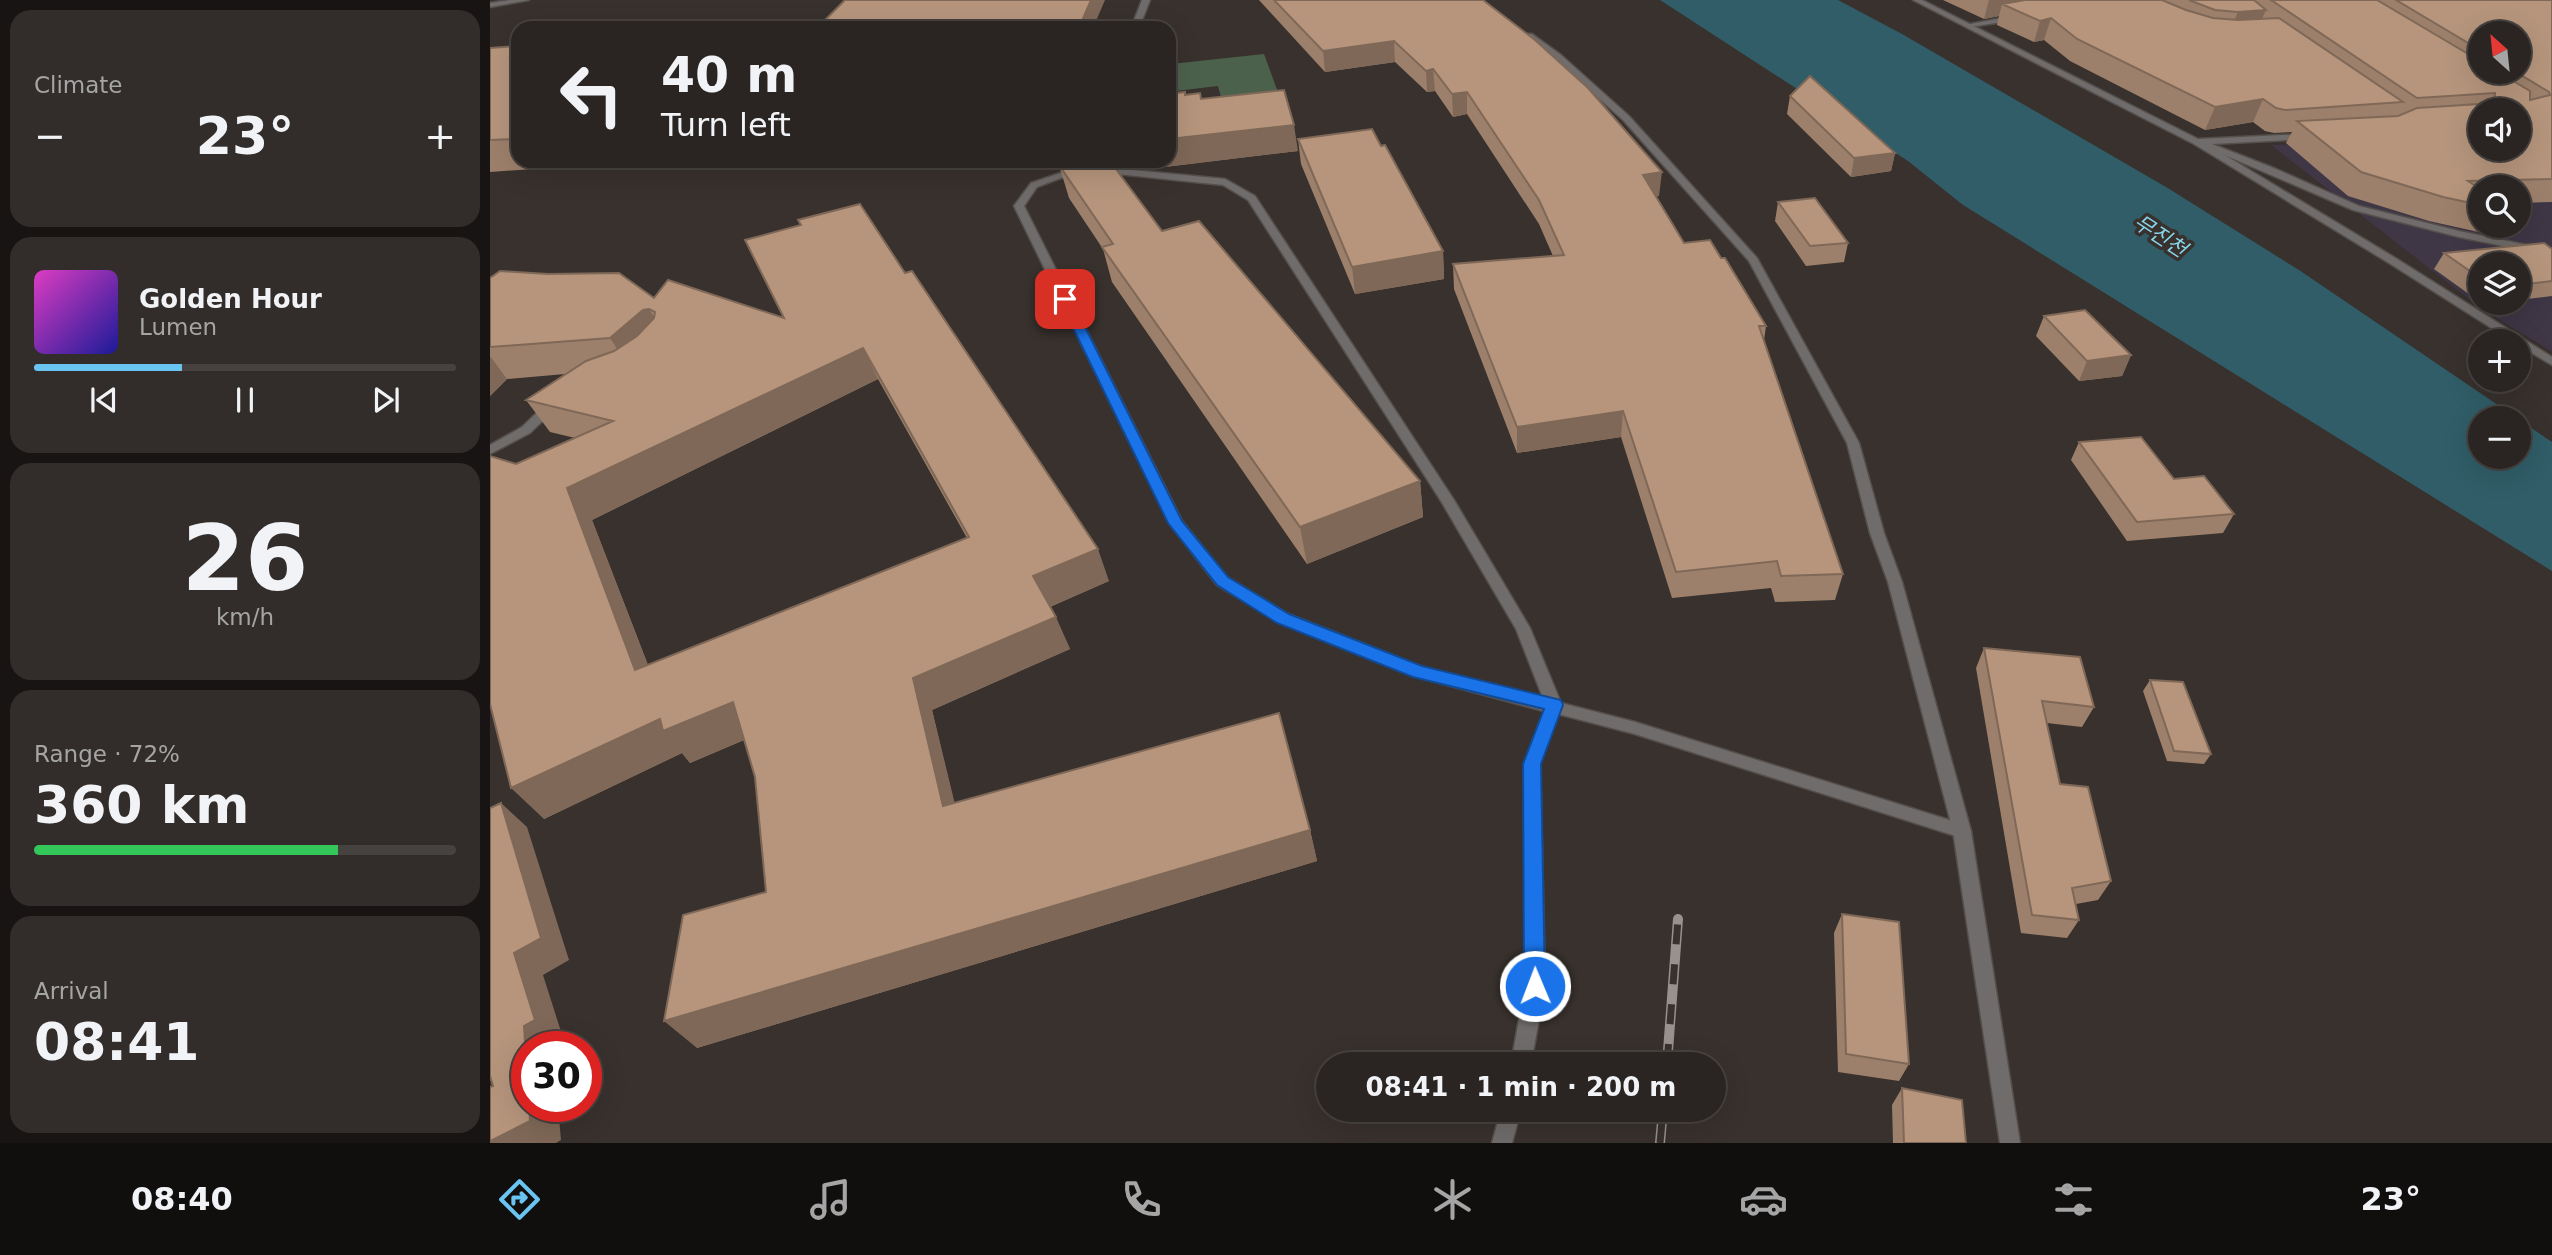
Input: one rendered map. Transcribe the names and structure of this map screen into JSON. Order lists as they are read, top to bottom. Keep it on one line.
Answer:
{"water":["무진천"],"north":"top left","page":{"tile":["Climate",["26","km/h"],["Range · 72%","360 km"],["Arrival","08:41"]],"map_buttons":["+","−"],"turn":["40 m","Turn left"],"heat":["−","23°","+"],"song":["Golden Hour","Lumen"],"limit":"30","trip":"08:41 · 1 min · 200 m","tabs":["08:40","23°"]}}
